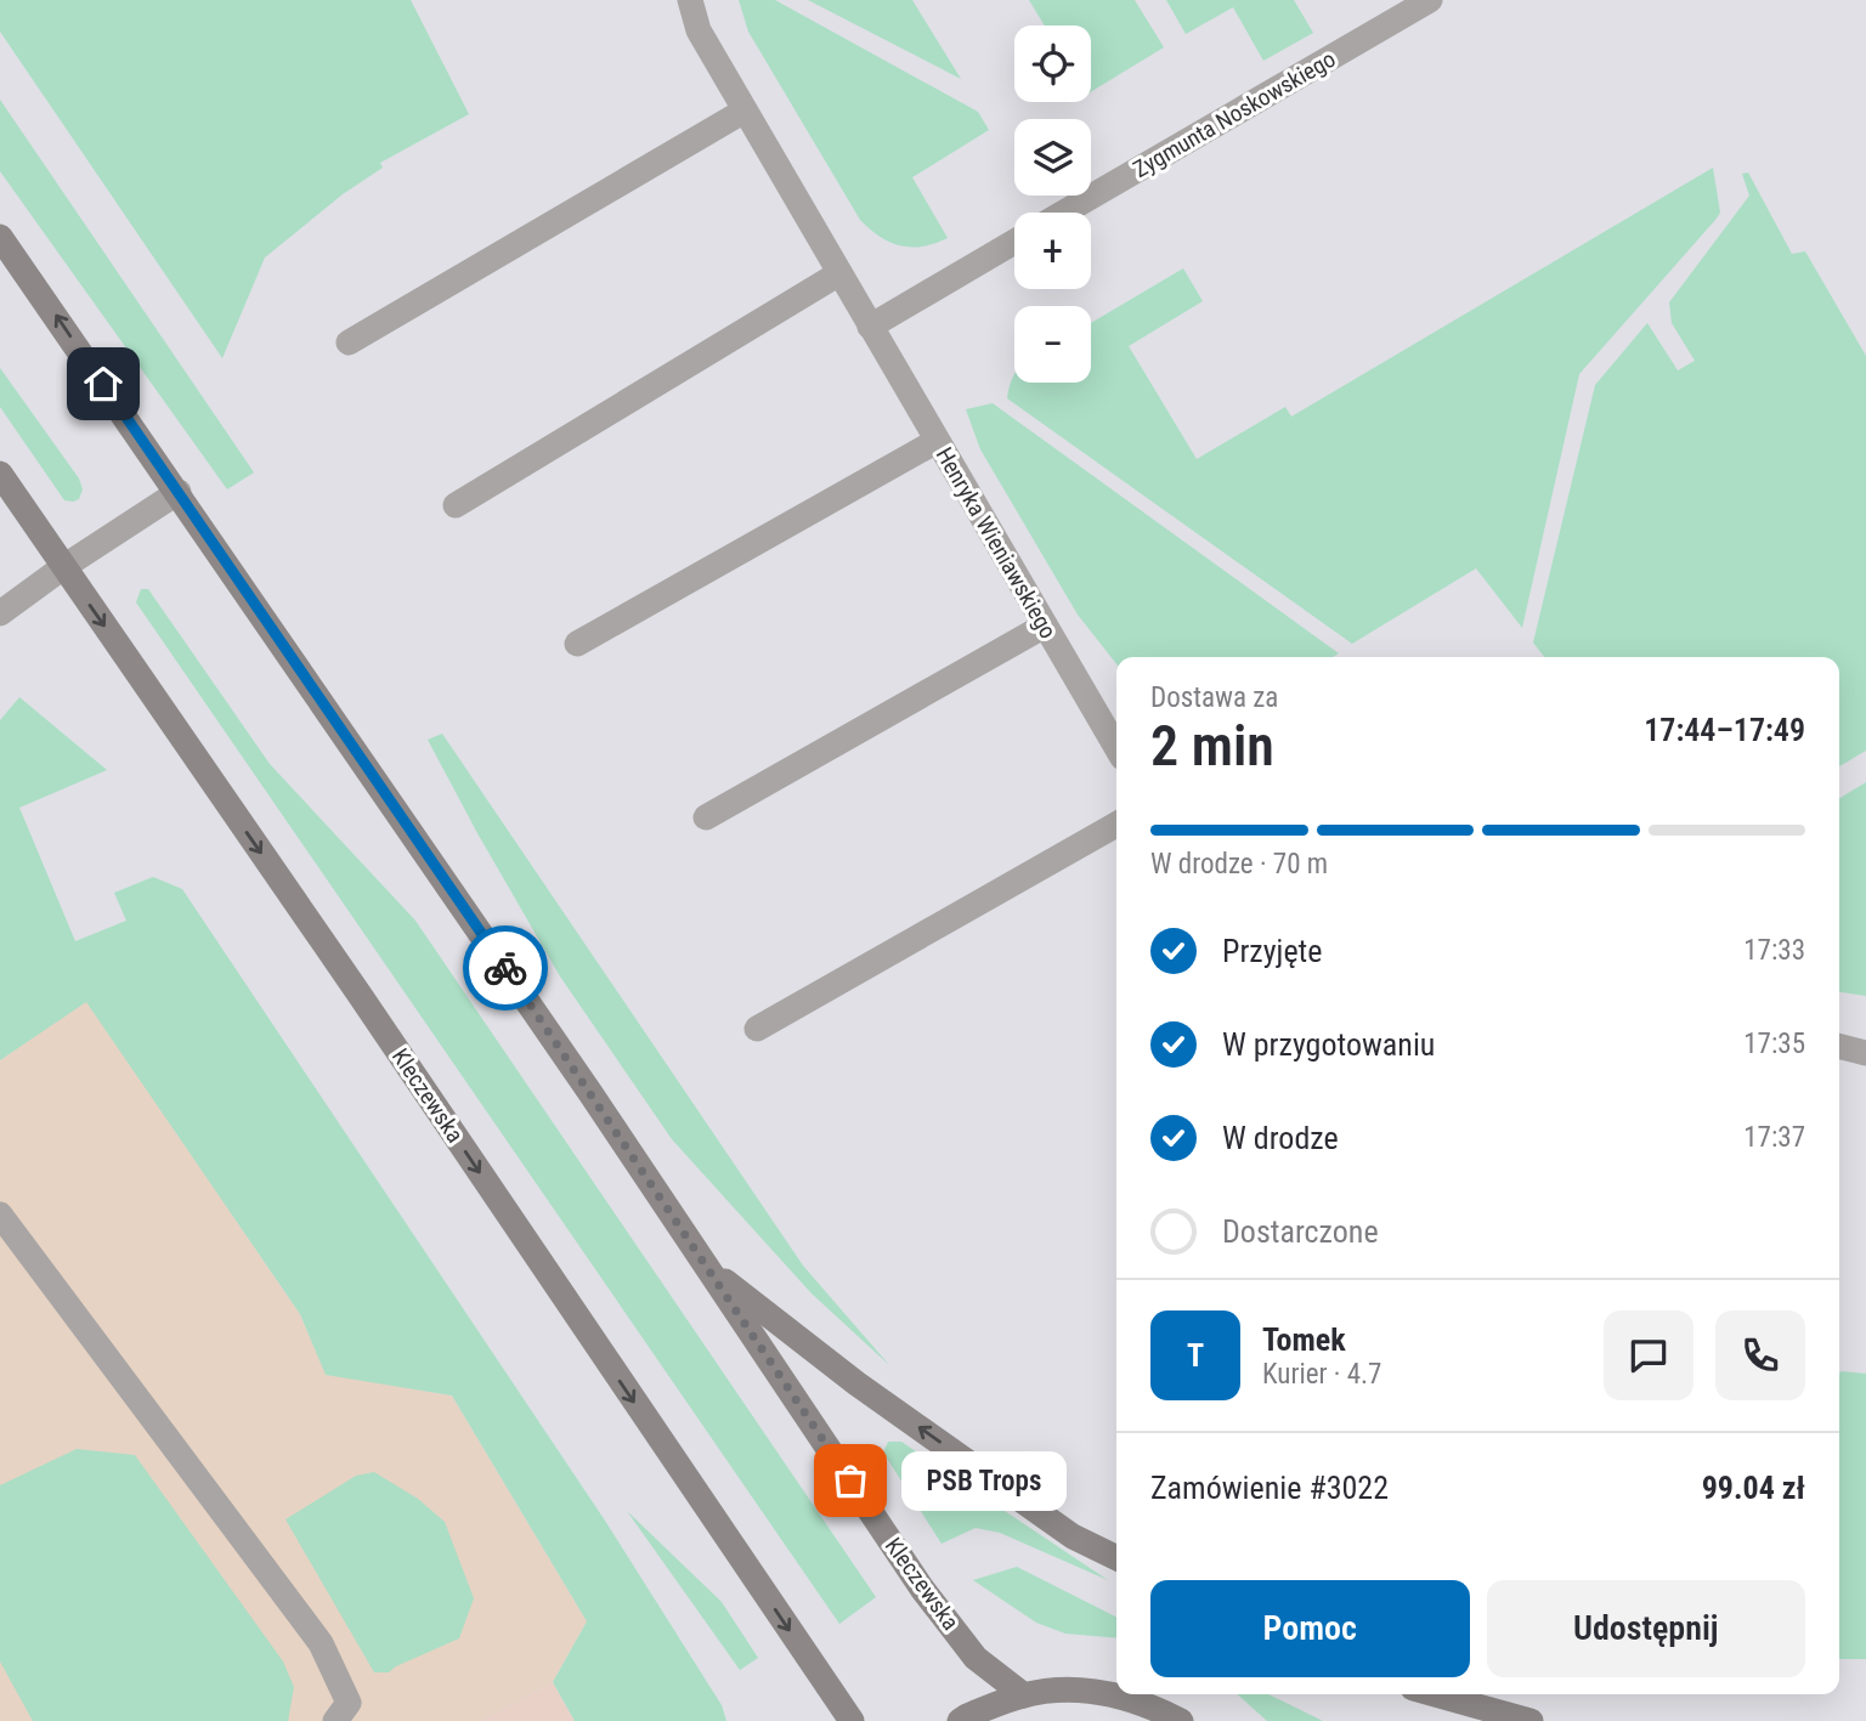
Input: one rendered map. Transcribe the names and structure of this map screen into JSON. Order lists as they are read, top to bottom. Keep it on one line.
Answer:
{"streets":{"main road":["Kleczewska"],"street":["Zygmunta Noskowskiego","Henryka Wieniawskiego"]},"places":["PSB Trops"],"page":{"map_buttons":["+","−"],"heading":["2 min","Dostawa za","17:44–17:49"],"panel":["Tomek","Kurier · 4.7","Zamówienie #3022","99.04 zł"],"bar":"W drodze · 70 m","list":[["Przyjęte","17:33"],["W przygotowaniu","17:35"],["W drodze","17:37"],"Dostarczone"],"round":"T","bubble":"PSB Trops","buttons":["Pomoc","Udostępnij"]}}
